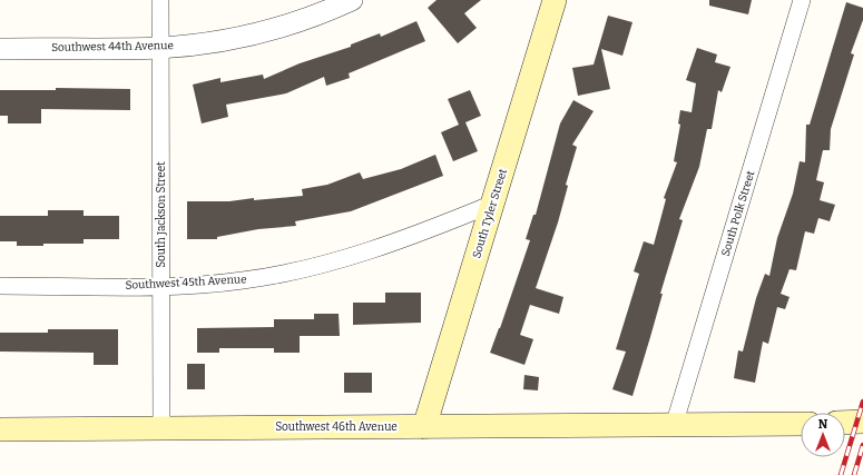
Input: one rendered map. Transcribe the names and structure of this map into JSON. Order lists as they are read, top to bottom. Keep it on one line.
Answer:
{"streets":{"main road":["South Tyler Street","Southwest 46th Avenue"],"street":["Southwest 44th Avenue","South Polk Street","South Jackson Street","Southwest 45th Avenue"]},"crossings":[["Southwest 44th Avenue","South Jackson Street"],["South Tyler Street","Southwest 45th Avenue"],["South Tyler Street","Southwest 46th Avenue"],["South Polk Street","Southwest 46th Avenue"],["South Jackson Street","Southwest 45th Avenue"],["South Jackson Street","Southwest 46th Avenue"]],"north":"top"}
